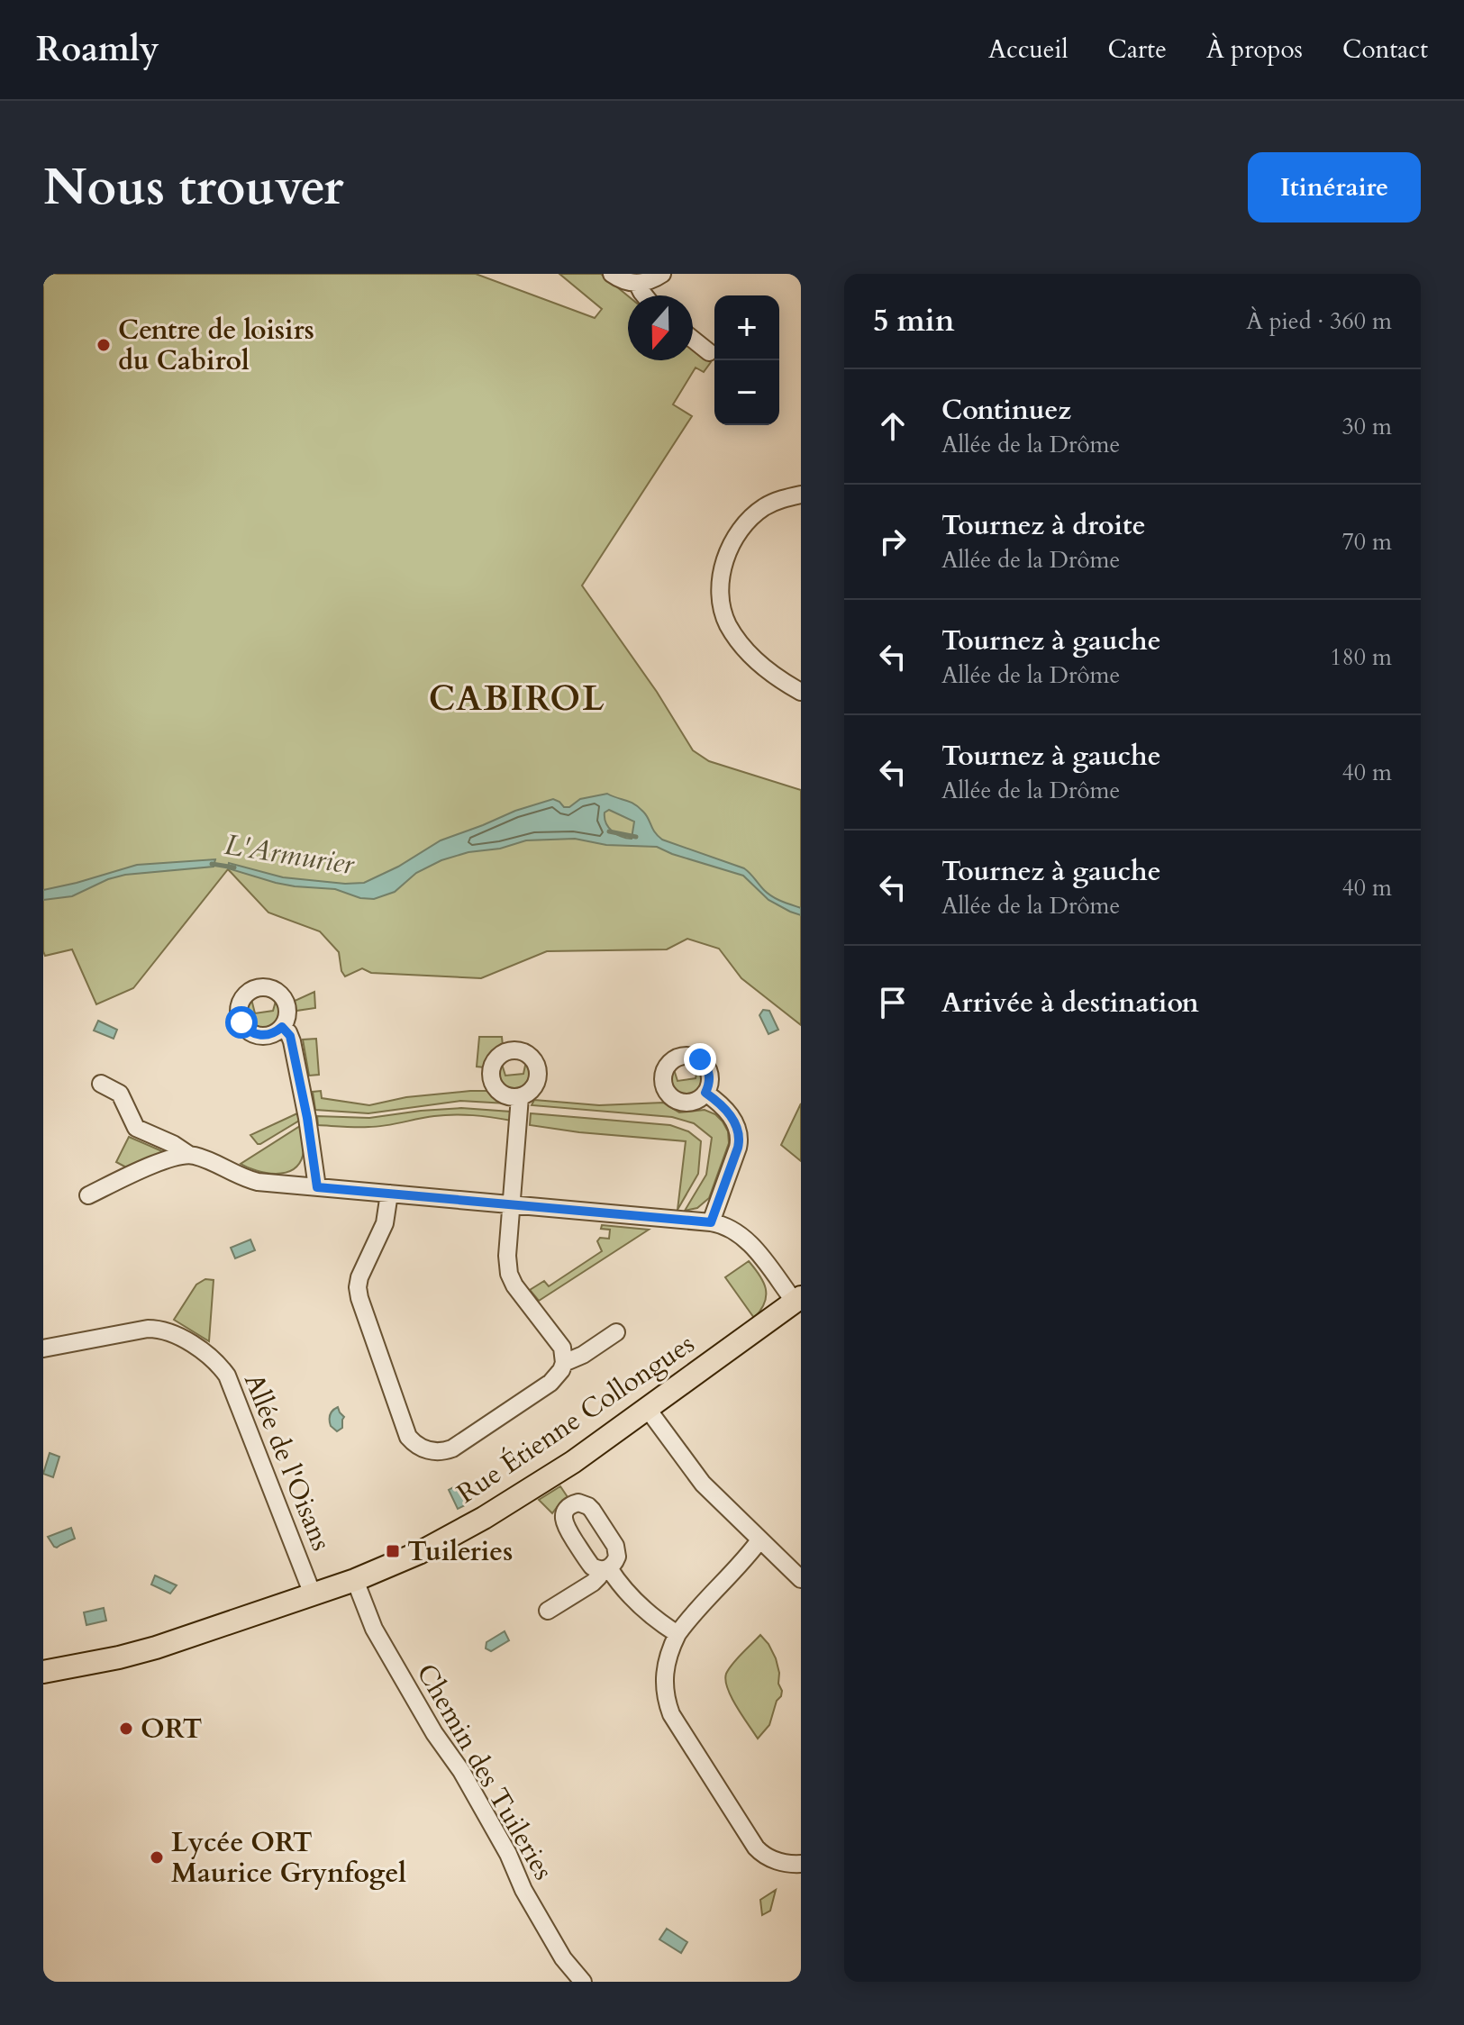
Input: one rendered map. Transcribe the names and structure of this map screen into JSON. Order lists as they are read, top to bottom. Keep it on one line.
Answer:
{"streets":{"main road":["Rue Étienne Collongues"],"street":["Allée de l'Oisans","Chemin des Tuileries"]},"crossings":[["Rue Étienne Collongues","Allée de l'Oisans"],["Rue Étienne Collongues","Chemin des Tuileries"]],"districts":["CABIROL"],"water":["L'Armurier"],"places":{"other":["Centre de loisirs du Cabirol","ORT","Lycée ORT Maurice Grynfogel"],"transit":["Tuileries"]},"north":"bottom","page":{"header":"Roamly","nav":["Accueil","Carte","À propos","Contact"],"buttons":"Itinéraire","title":"Nous trouver","heading":["5 min","À pied · 360 m"],"map_buttons":["+","−"],"list":[["Continuez","Allée de la Drôme","30 m"],["Tournez à droite","Allée de la Drôme","70 m"],["Tournez à gauche","Allée de la Drôme","180 m"],["Tournez à gauche","Allée de la Drôme","40 m"],["Tournez à gauche","Allée de la Drôme","40 m"],"Arrivée à destination"]}}
